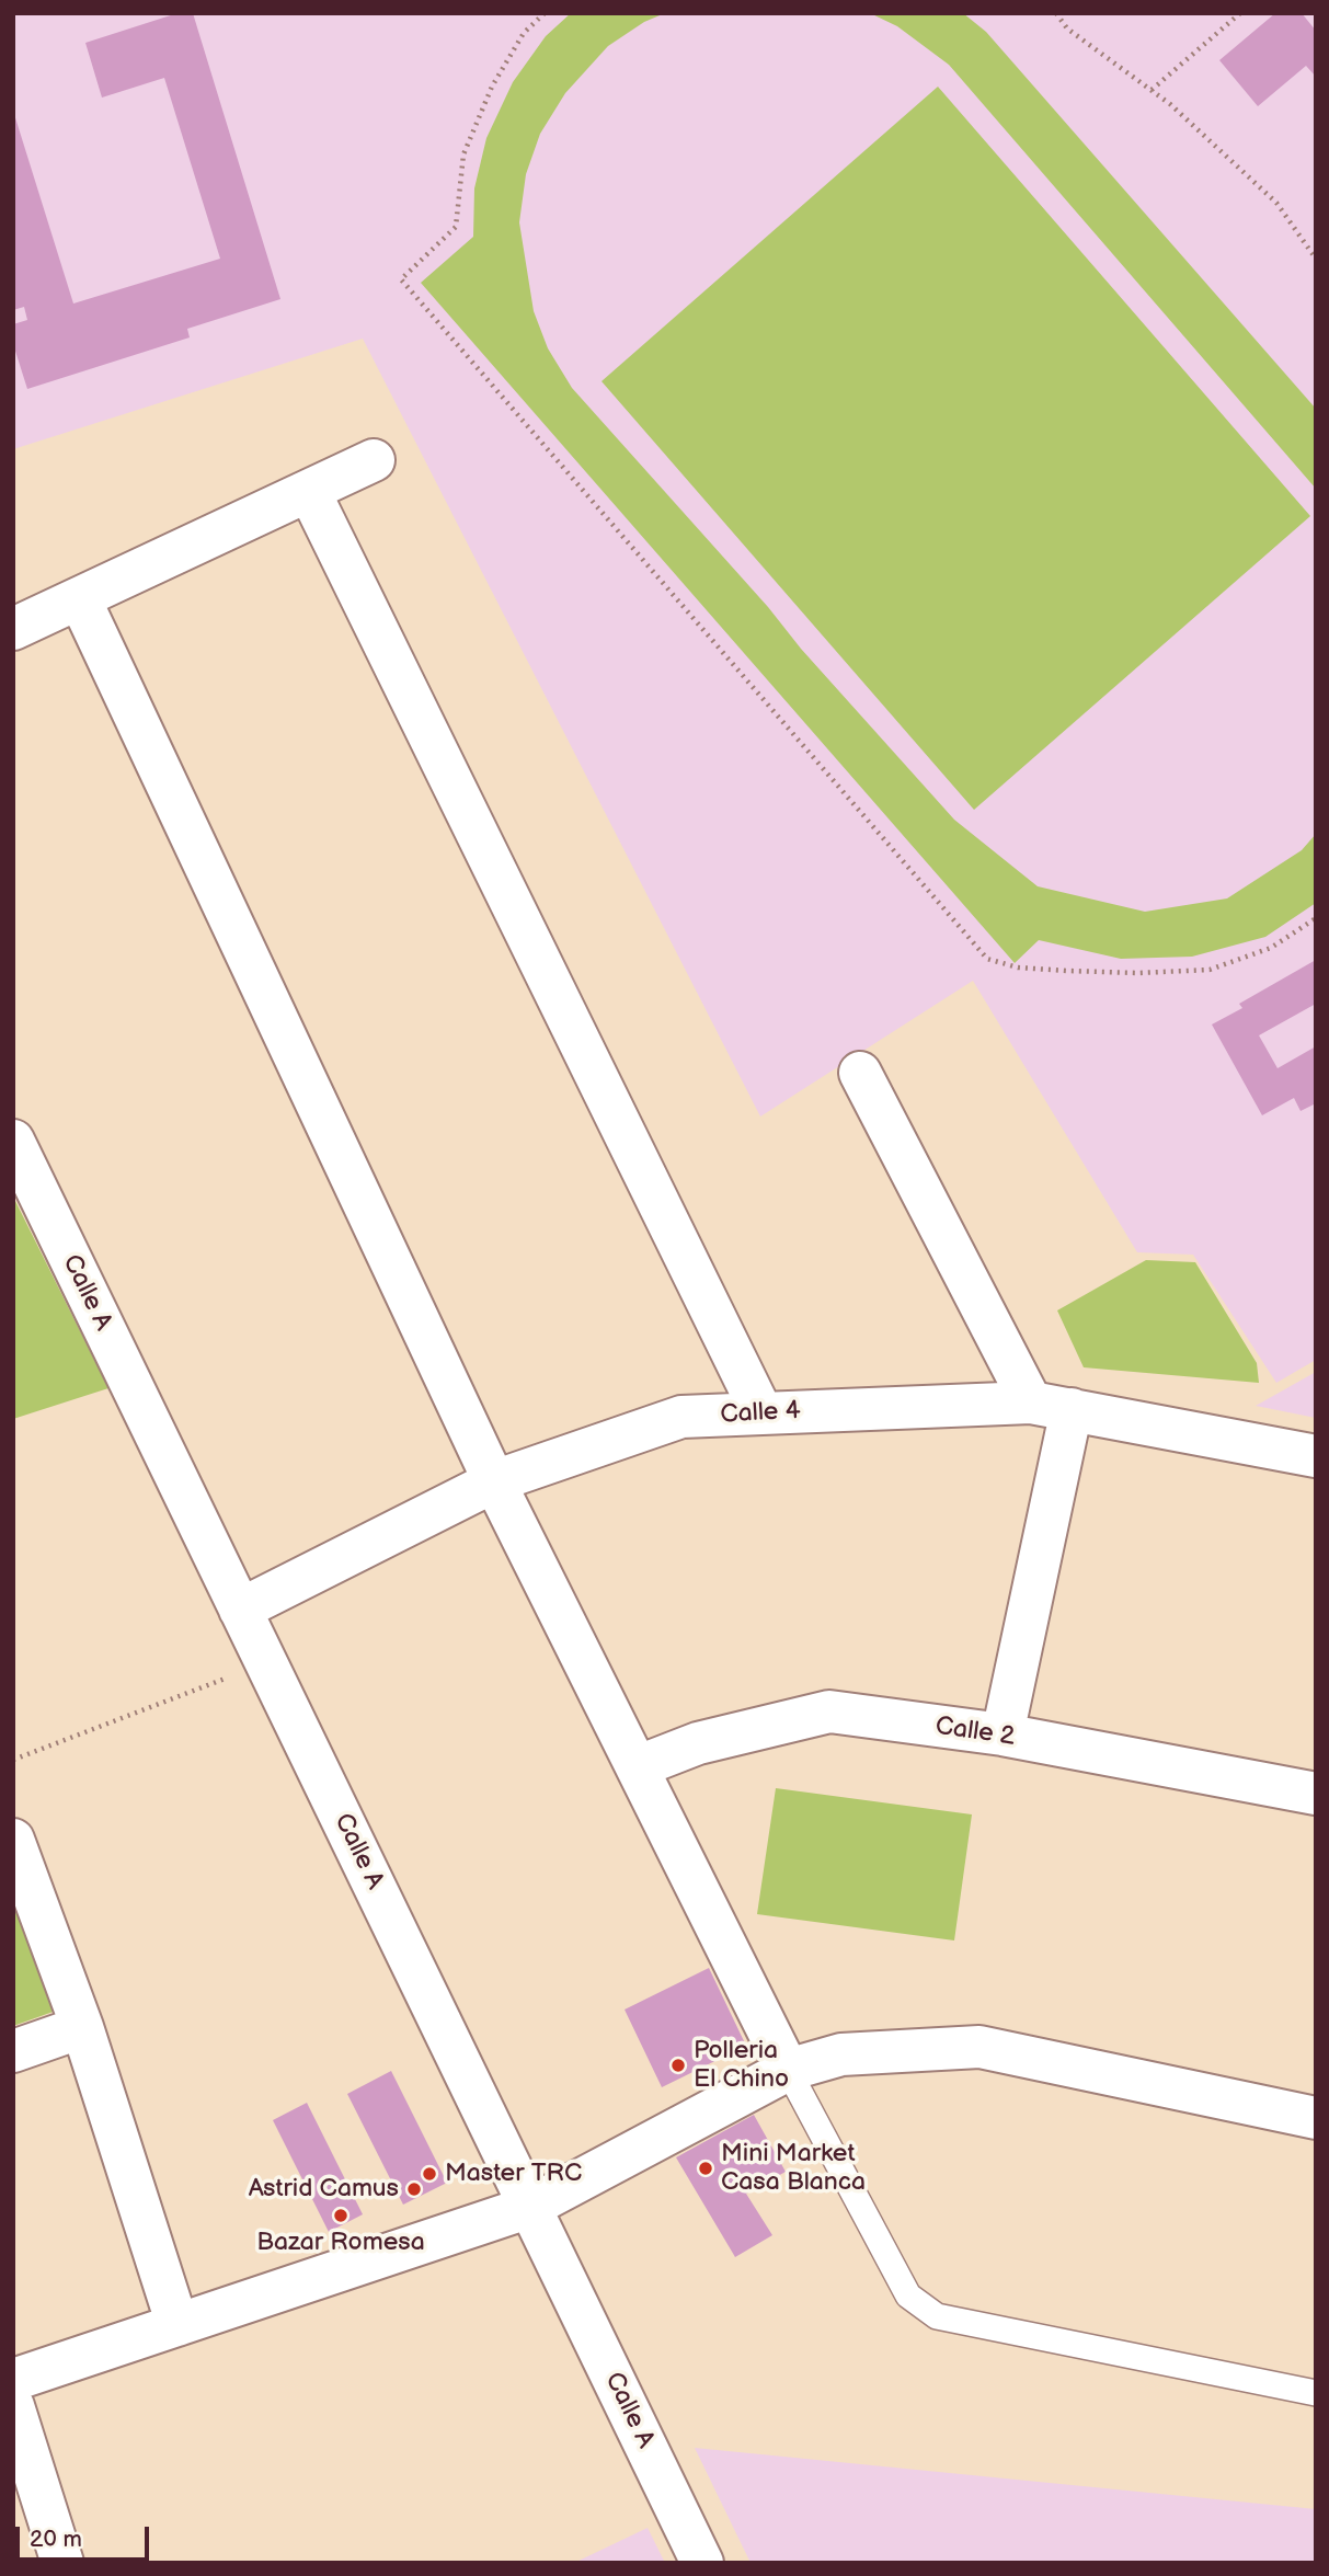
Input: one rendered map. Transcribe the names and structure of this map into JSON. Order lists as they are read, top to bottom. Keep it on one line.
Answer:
{"streets":{"street":["Calle A","Calle 4","Calle 2"]},"crossings":[["Calle A","Calle 4"]],"places":["Polleria El Chino","Mini Market Casa Blanca","Master TRC","Astrid Camus","Bazar Romesa"],"scale_bar":"20 m"}
